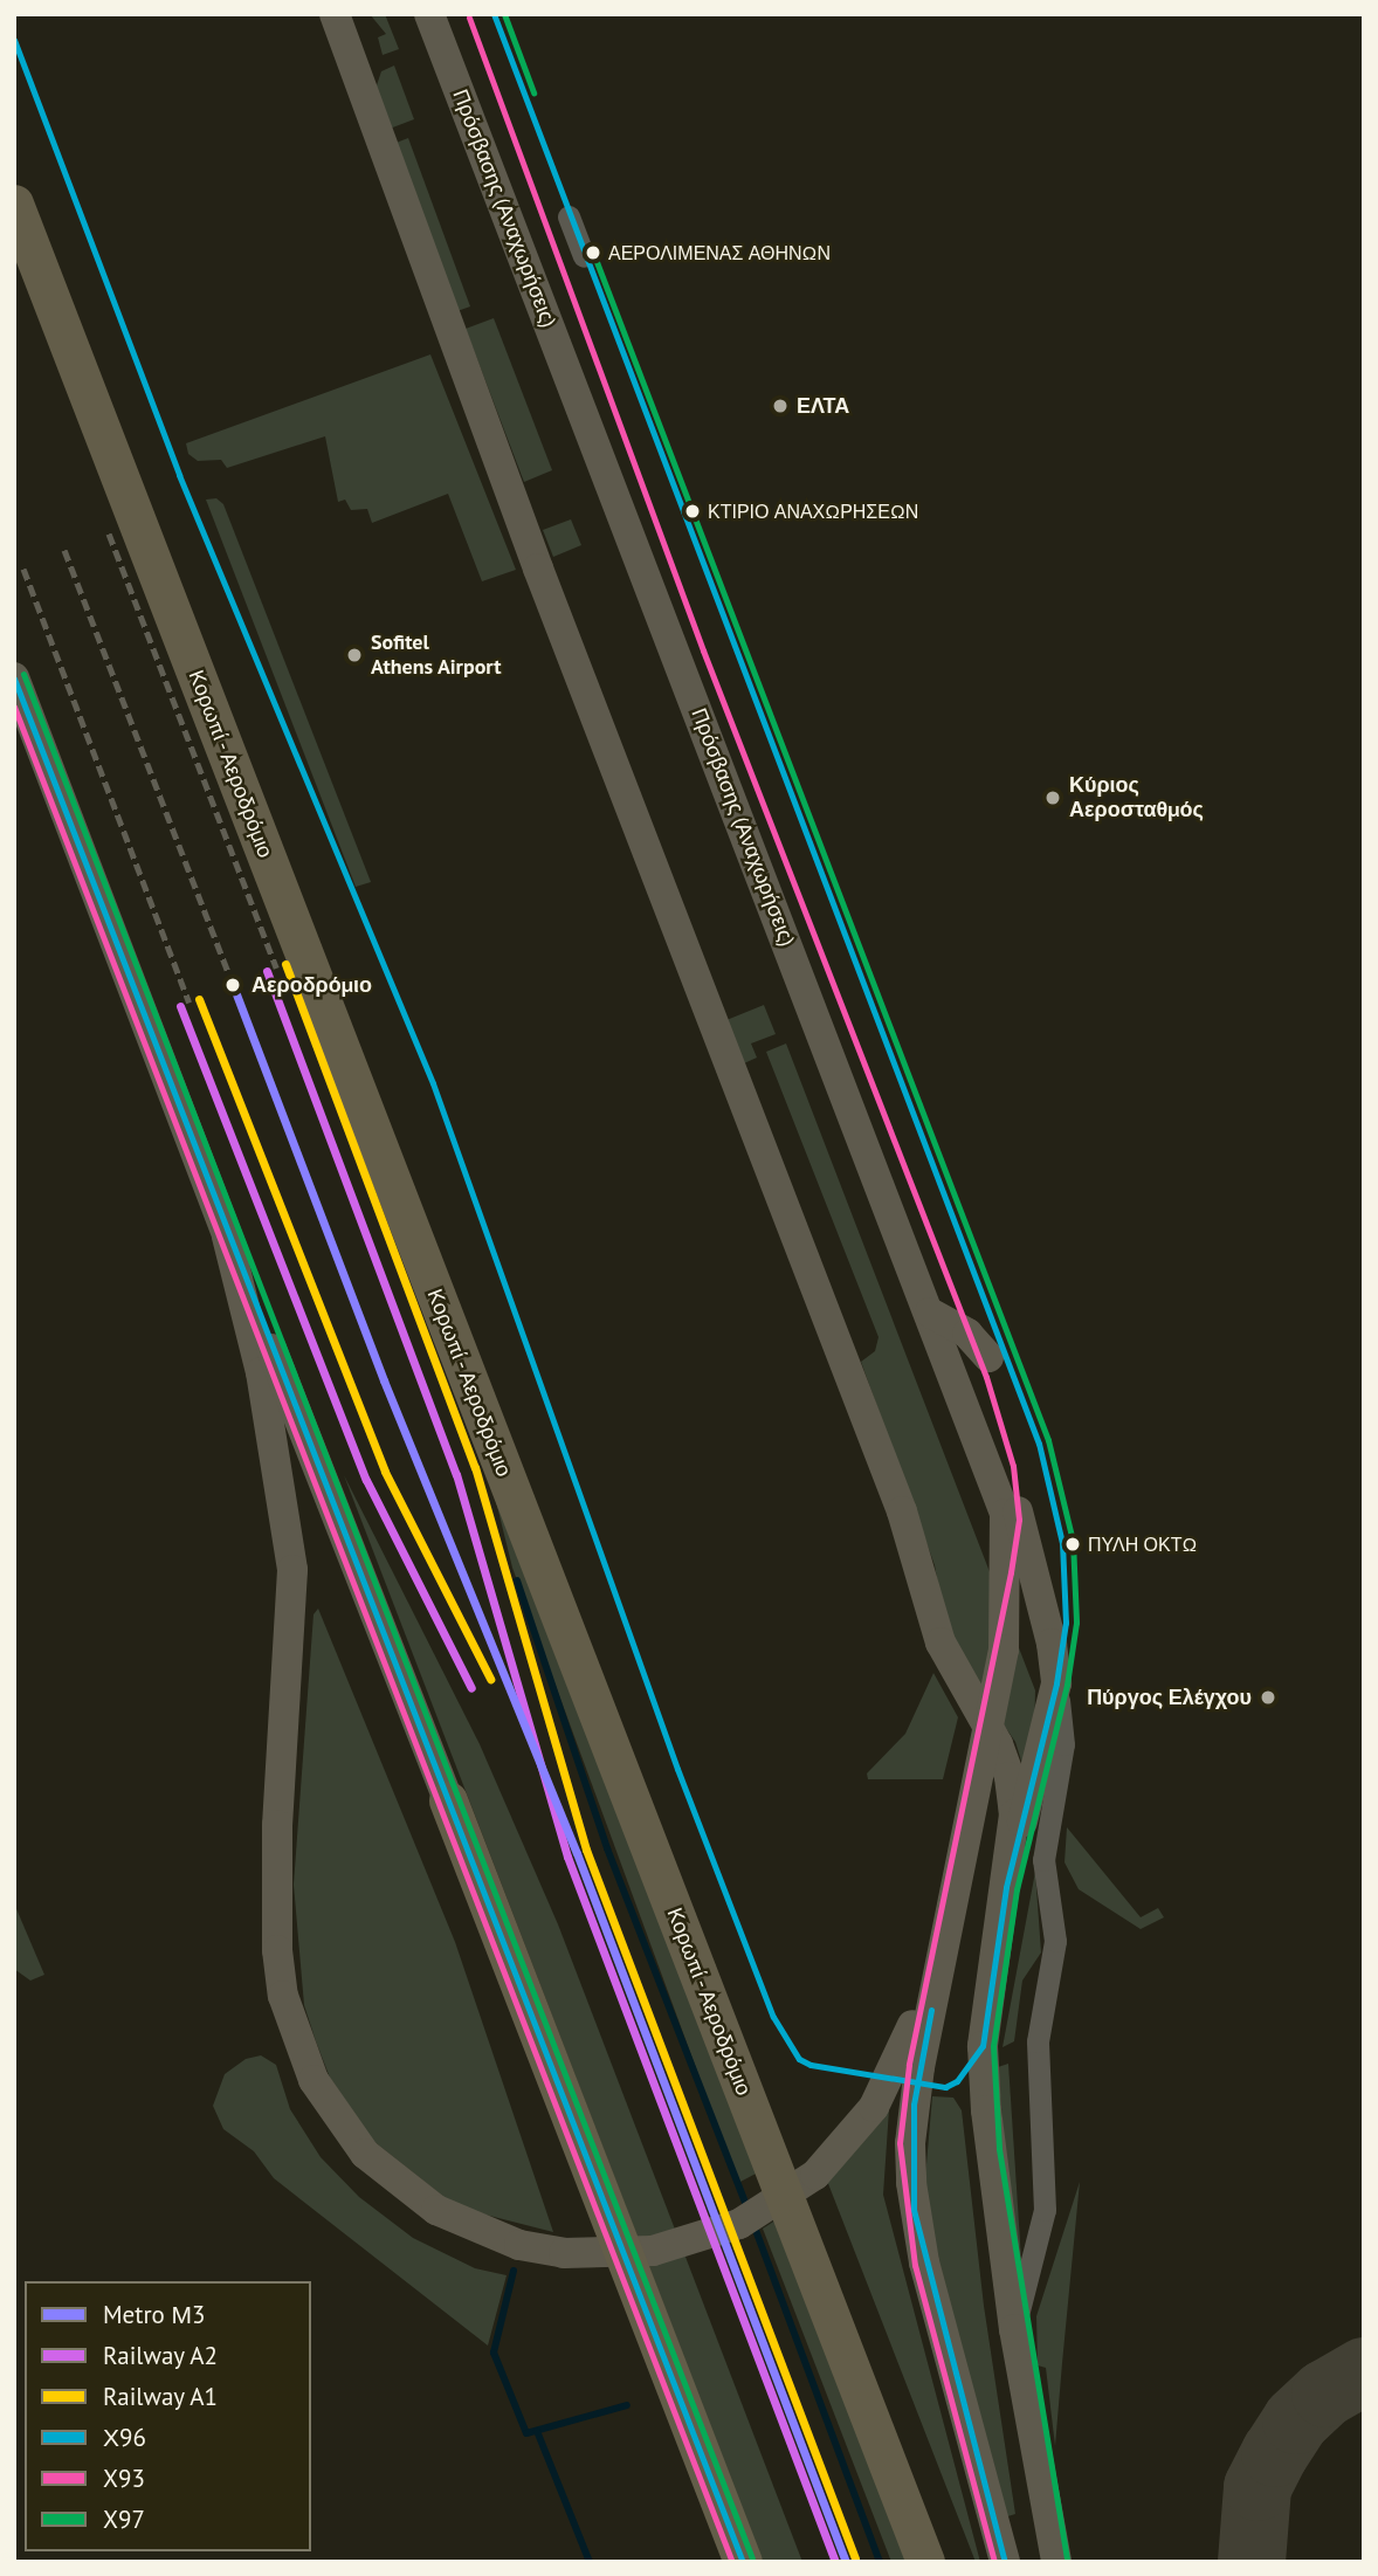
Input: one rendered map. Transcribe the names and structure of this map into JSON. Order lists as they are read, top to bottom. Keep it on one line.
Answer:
{"streets":{"highway":["Κορωπί - Αεροδρόμιο"],"street":["Πρόσβασης (Αναχωρήσεις)"]},"places":["ΑΕΡΟΛΙΜΕΝΑΣ ΑΘΗΝΩΝ","ΕΛΤΑ","ΚΤΙΡΙΟ ΑΝΑΧΩΡΗΣΕΩΝ","Sofitel Athens Airport","Κύριος Αεροσταθμός","Αεροδρόμιο","ΠΥΛΗ ΟΚΤΩ","Πύργος Ελέγχου"],"lines":["transit line Χ96","transit line X97","transit line X93","rail line A1","rail line A2","metro line Μ3"],"legend":["Metro Μ3","Railway A2","Railway A1","Χ96","X93","X97"]}
